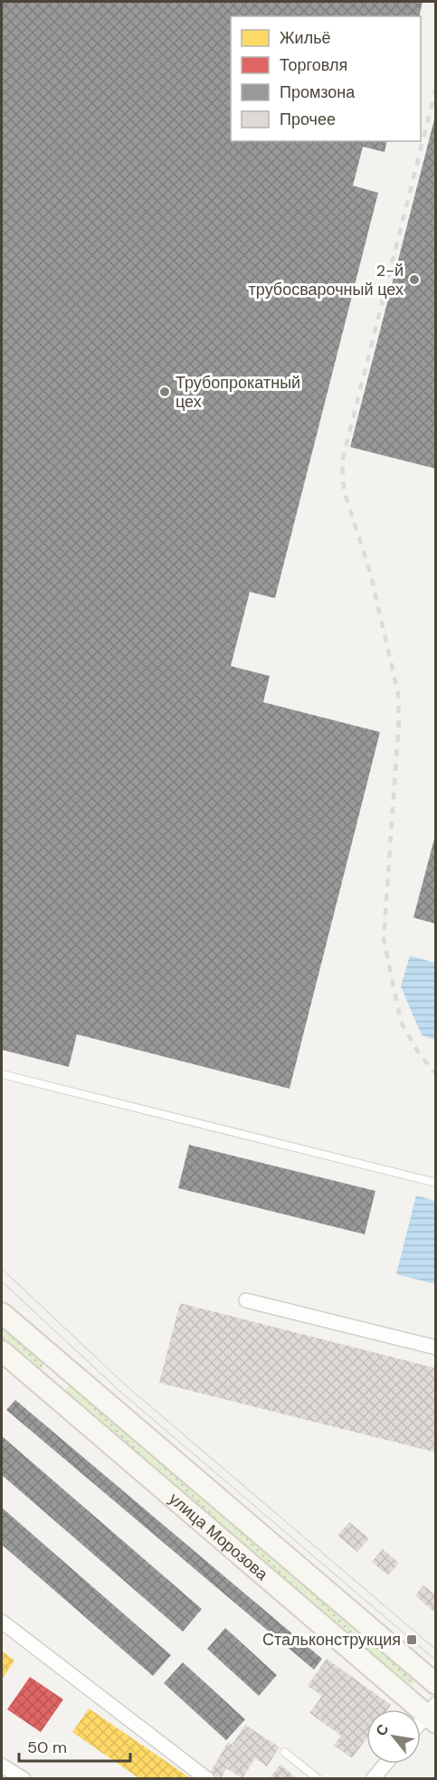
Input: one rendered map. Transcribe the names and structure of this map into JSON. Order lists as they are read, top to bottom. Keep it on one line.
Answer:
{"streets":{"main road":["улица Морозова"]},"places":{"other":["2-й трубосварочный цех","Трубопрокатный цех"],"transit":["Стальконструкция"]},"legend":["Жильё","Торговля","Промзона","Прочее"],"scale_bar":"50 m","north":"top left"}
